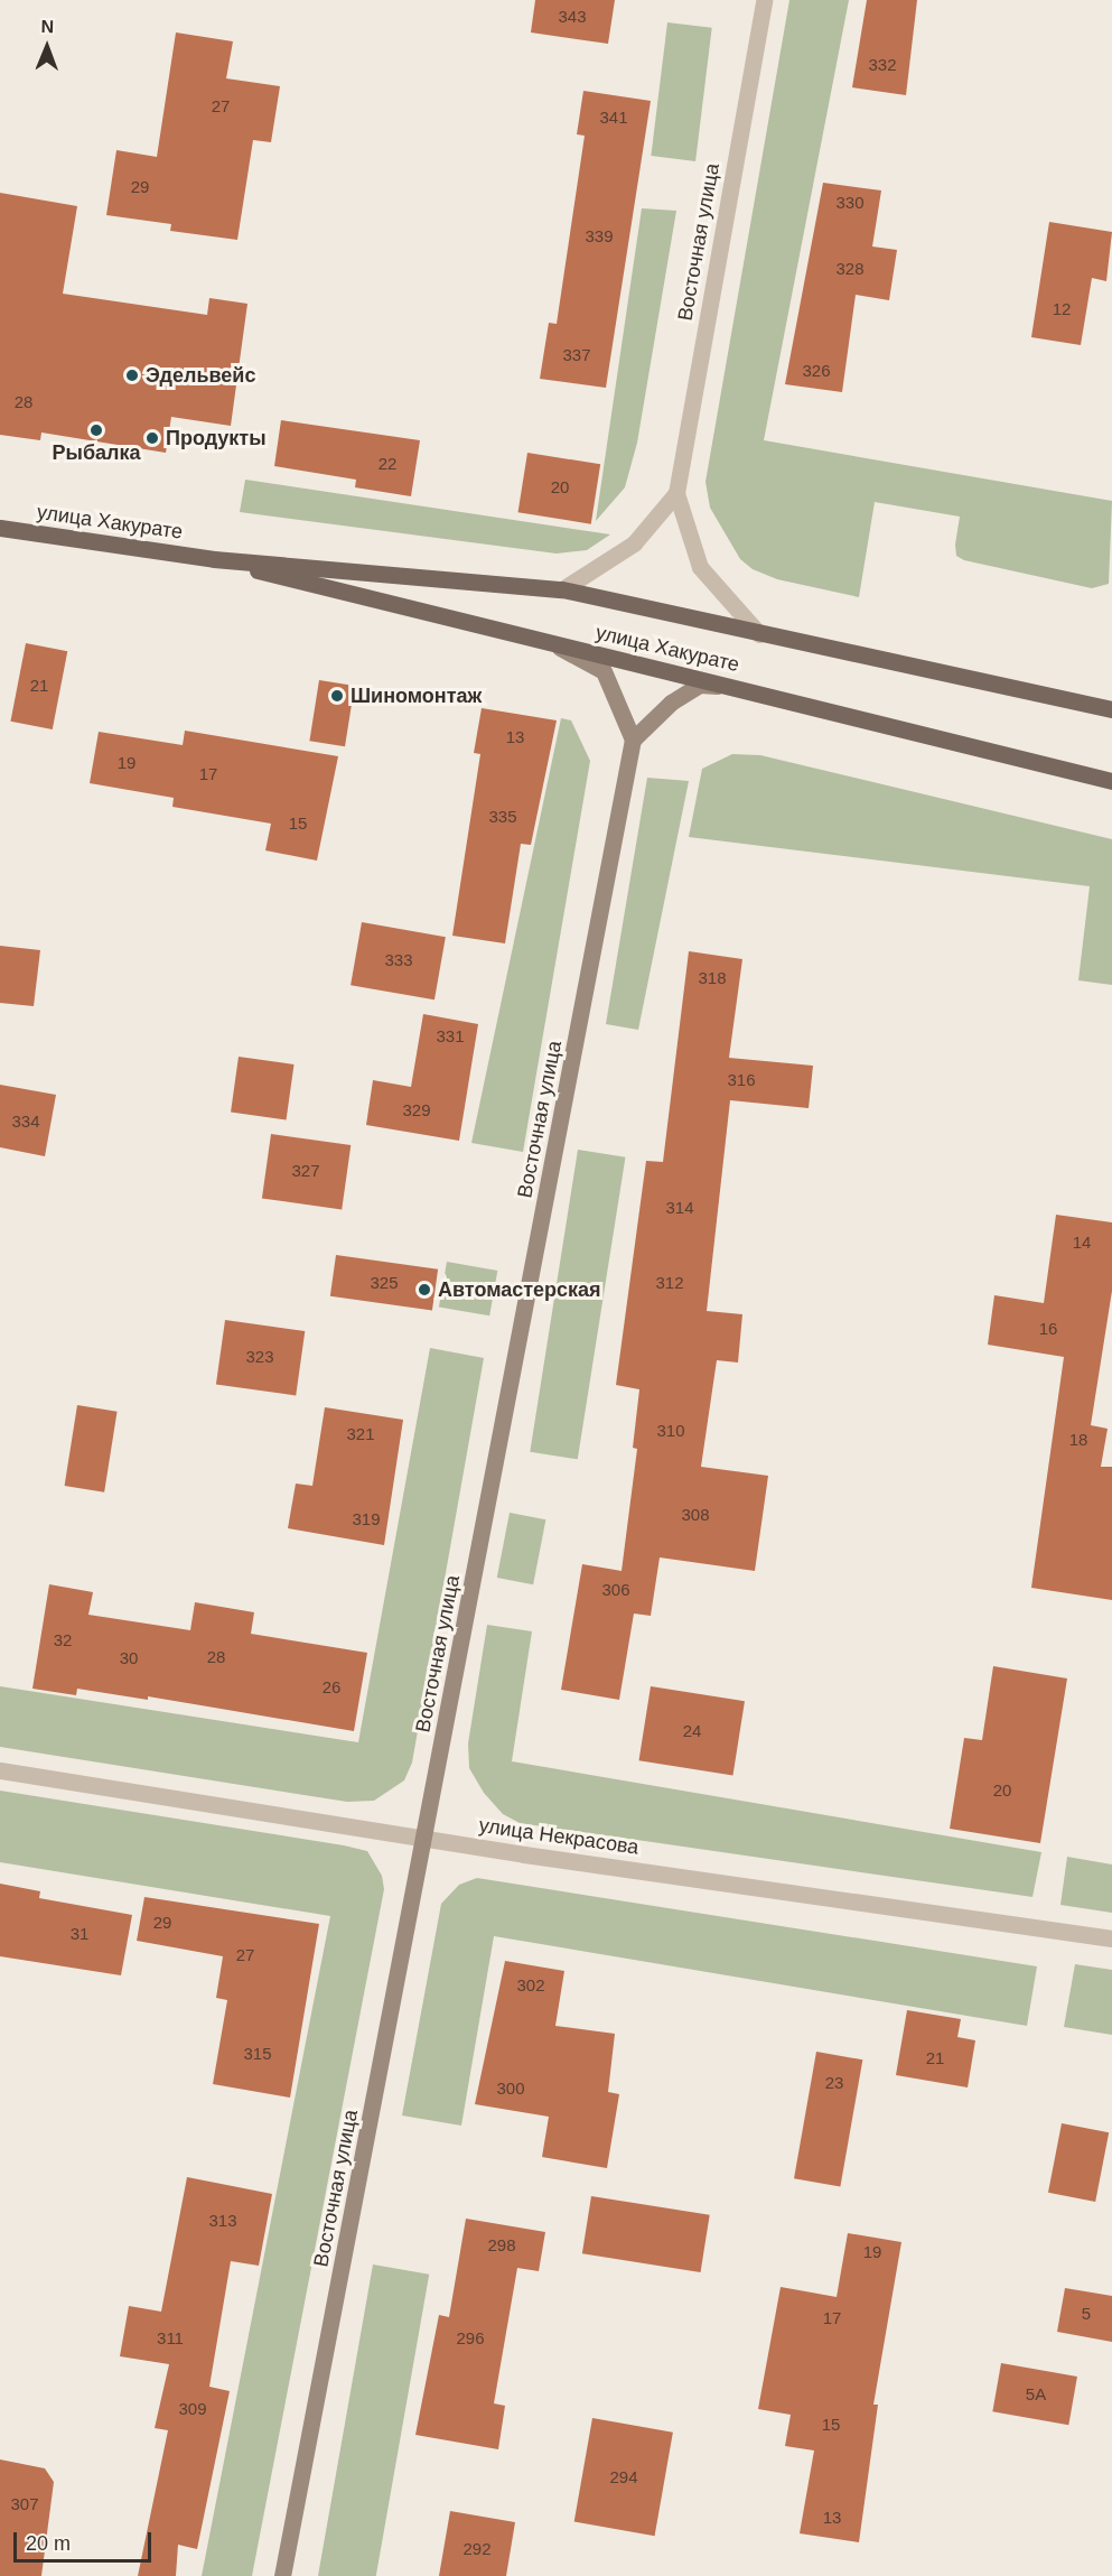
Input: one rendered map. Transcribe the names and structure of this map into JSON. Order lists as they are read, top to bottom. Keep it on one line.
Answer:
{"streets":{"main road":["улица Хакурате"],"street":["Восточная улица","улица Некрасова"]},"crossings":[["Восточная улица","улица Некрасова"]],"places":["Эдельвейс","Рыбалка","Продукты","Шиномонтаж","Автомастерская"],"house_numbers":["343","332","27","341","29","330","339","328","12","337","326","28","22","20","21","13","19","17","335","15","333","318","331","316","329","334","327","314","14","325","312","16","323","310","321","18","308","319","306","32","28","30","26","24","20","29","31","27","302","315","21","23","300","313","298","19","5","17","311","296","5А","309","15","294","307","13","292"],"scale_bar":"20 m","north":"top"}
